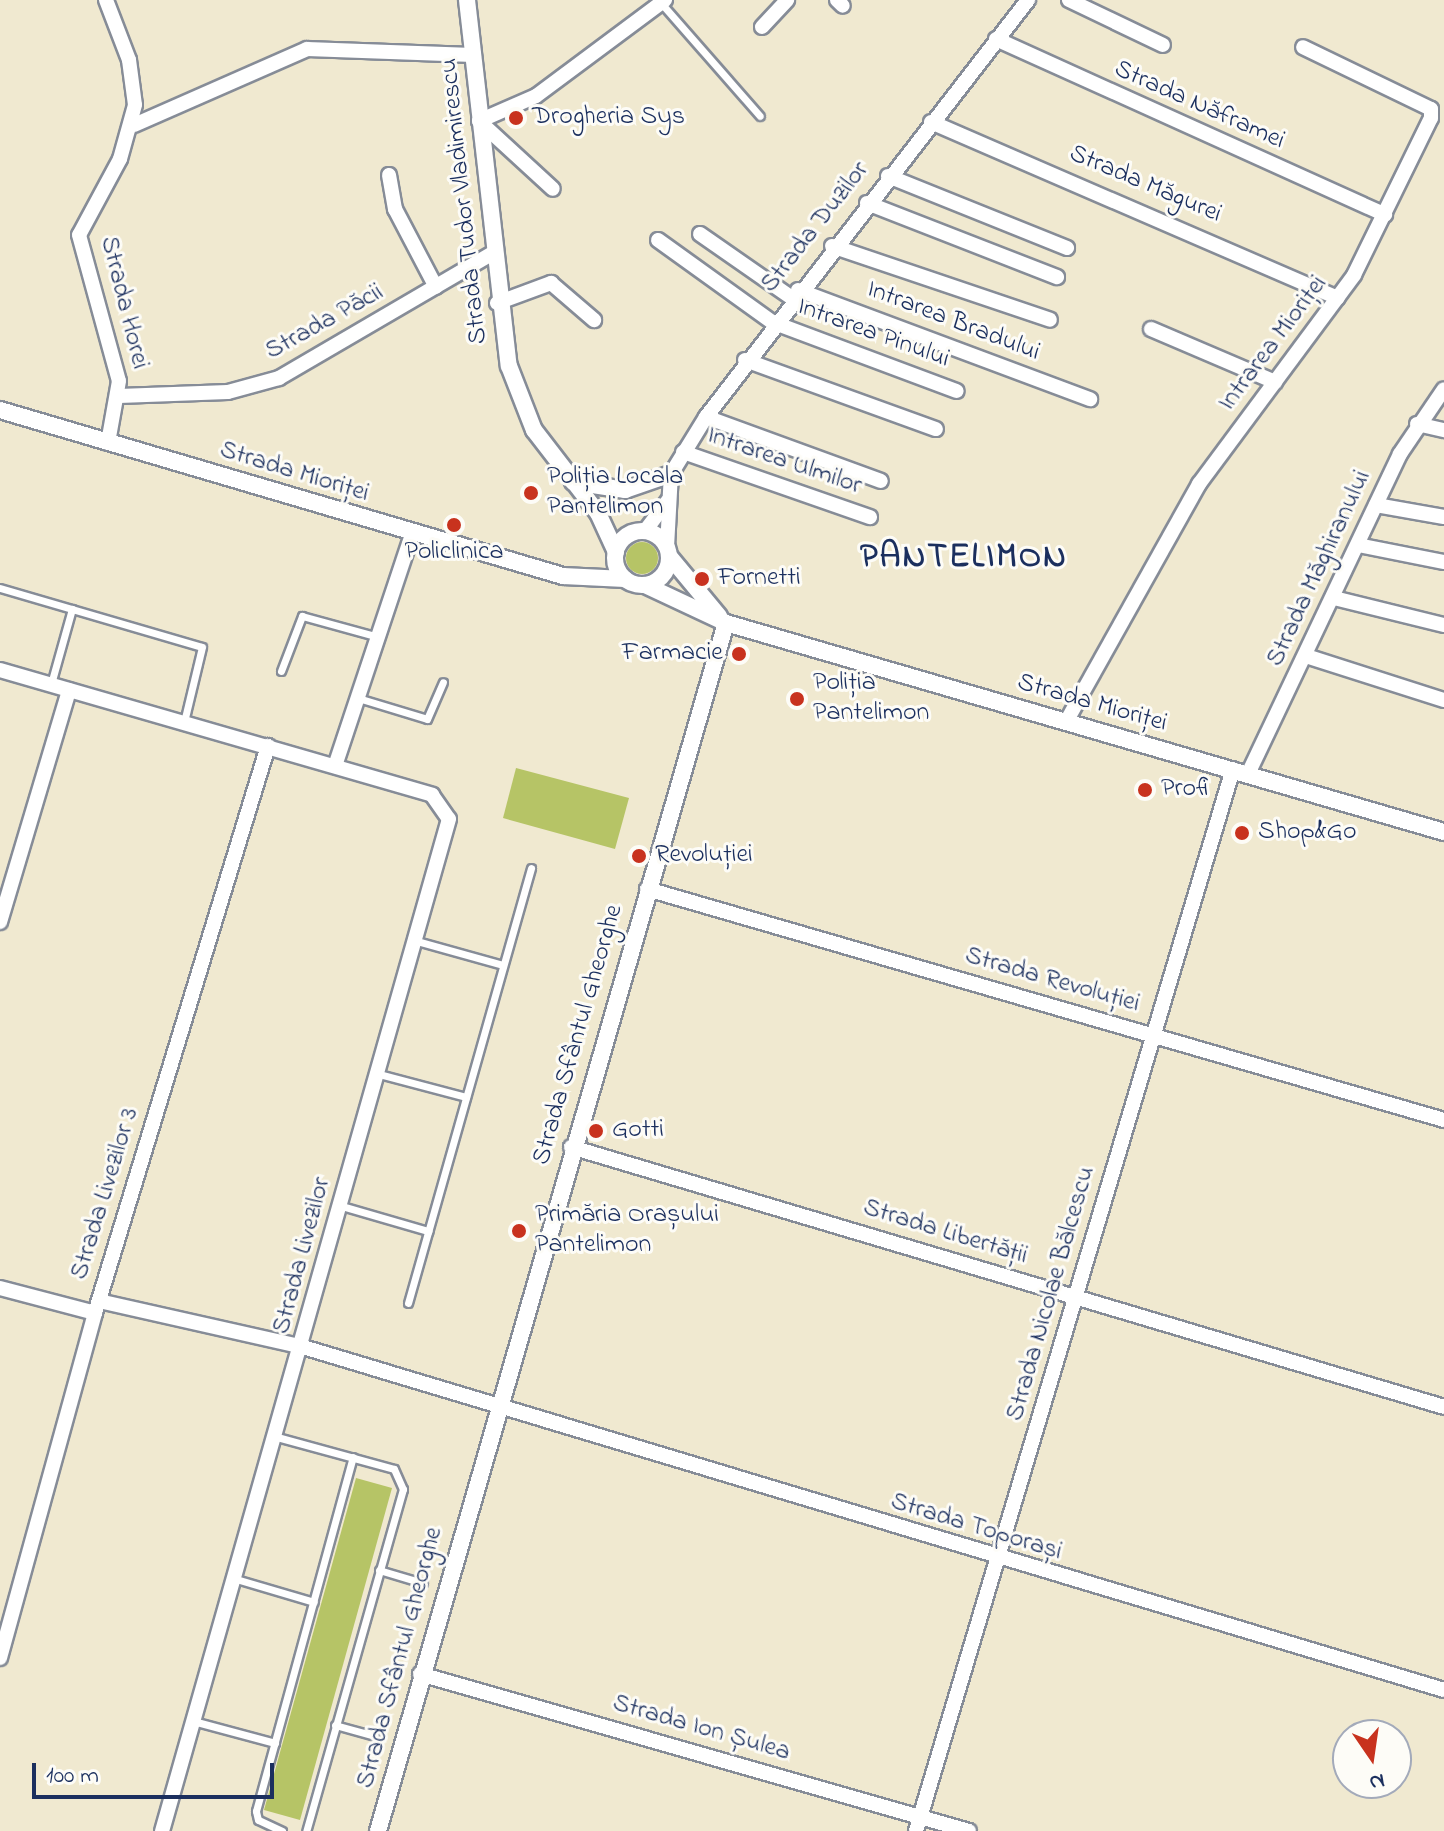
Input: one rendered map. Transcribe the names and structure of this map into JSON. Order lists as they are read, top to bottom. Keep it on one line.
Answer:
{"streets":{"street":["Strada Năframei","Strada Măgurei","Strada Tudor Vladimirescu","Strada Duzilor","Strada Horei","Intrarea Bradului","Strada Păcii","Intrarea Pinului","Intrarea Mioriței","Intrarea Ulmilor","Strada Mioriței","Strada Măghiranului","Strada Revoluției","Strada Sfântul Gheorghe","Strada Livezilor 3","Strada Libertății","Strada Livezilor","Strada Nicolae Bălcescu","Strada Toporași","Strada Ion Șulea"]},"crossings":[["Strada Năframei","Strada Duzilor"],["Strada Năframei","Intrarea Mioriței"],["Strada Măgurei","Strada Duzilor"],["Strada Măgurei","Intrarea Mioriței"],["Strada Tudor Vladimirescu","Strada Duzilor"],["Strada Tudor Vladimirescu","Strada Păcii"],["Strada Tudor Vladimirescu","Strada Mioriței"],["Strada Duzilor","Intrarea Bradului"],["Strada Duzilor","Intrarea Pinului"],["Strada Duzilor","Intrarea Ulmilor"],["Strada Duzilor","Strada Mioriței"],["Strada Horei","Strada Păcii"],["Strada Horei","Strada Mioriței"],["Intrarea Mioriței","Strada Mioriței"],["Strada Mioriței","Strada Măghiranului"],["Strada Mioriței","Strada Sfântul Gheorghe"],["Strada Mioriței","Strada Nicolae Bălcescu"],["Strada Măghiranului","Strada Nicolae Bălcescu"],["Strada Revoluției","Strada Sfântul Gheorghe"],["Strada Revoluției","Strada Nicolae Bălcescu"],["Strada Sfântul Gheorghe","Strada Libertății"],["Strada Sfântul Gheorghe","Strada Toporași"],["Strada Sfântul Gheorghe","Strada Ion Șulea"],["Strada Livezilor 3","Strada Livezilor"],["Strada Livezilor 3","Strada Toporași"],["Strada Libertății","Strada Nicolae Bălcescu"],["Strada Livezilor","Strada Toporași"],["Strada Nicolae Bălcescu","Strada Toporași"],["Strada Nicolae Bălcescu","Strada Ion Șulea"]],"districts":["PANTELIMON"],"places":["Drogheria Sys","Poliția Locala Pantelimon","Policlinica","Fornetti","Farmacie","Poliția Pantelimon","Profi","Shop&Go","Revoluției","Gotti","Primăria Orașului Pantelimon"],"scale_bar":"100 m","north":"bottom"}
